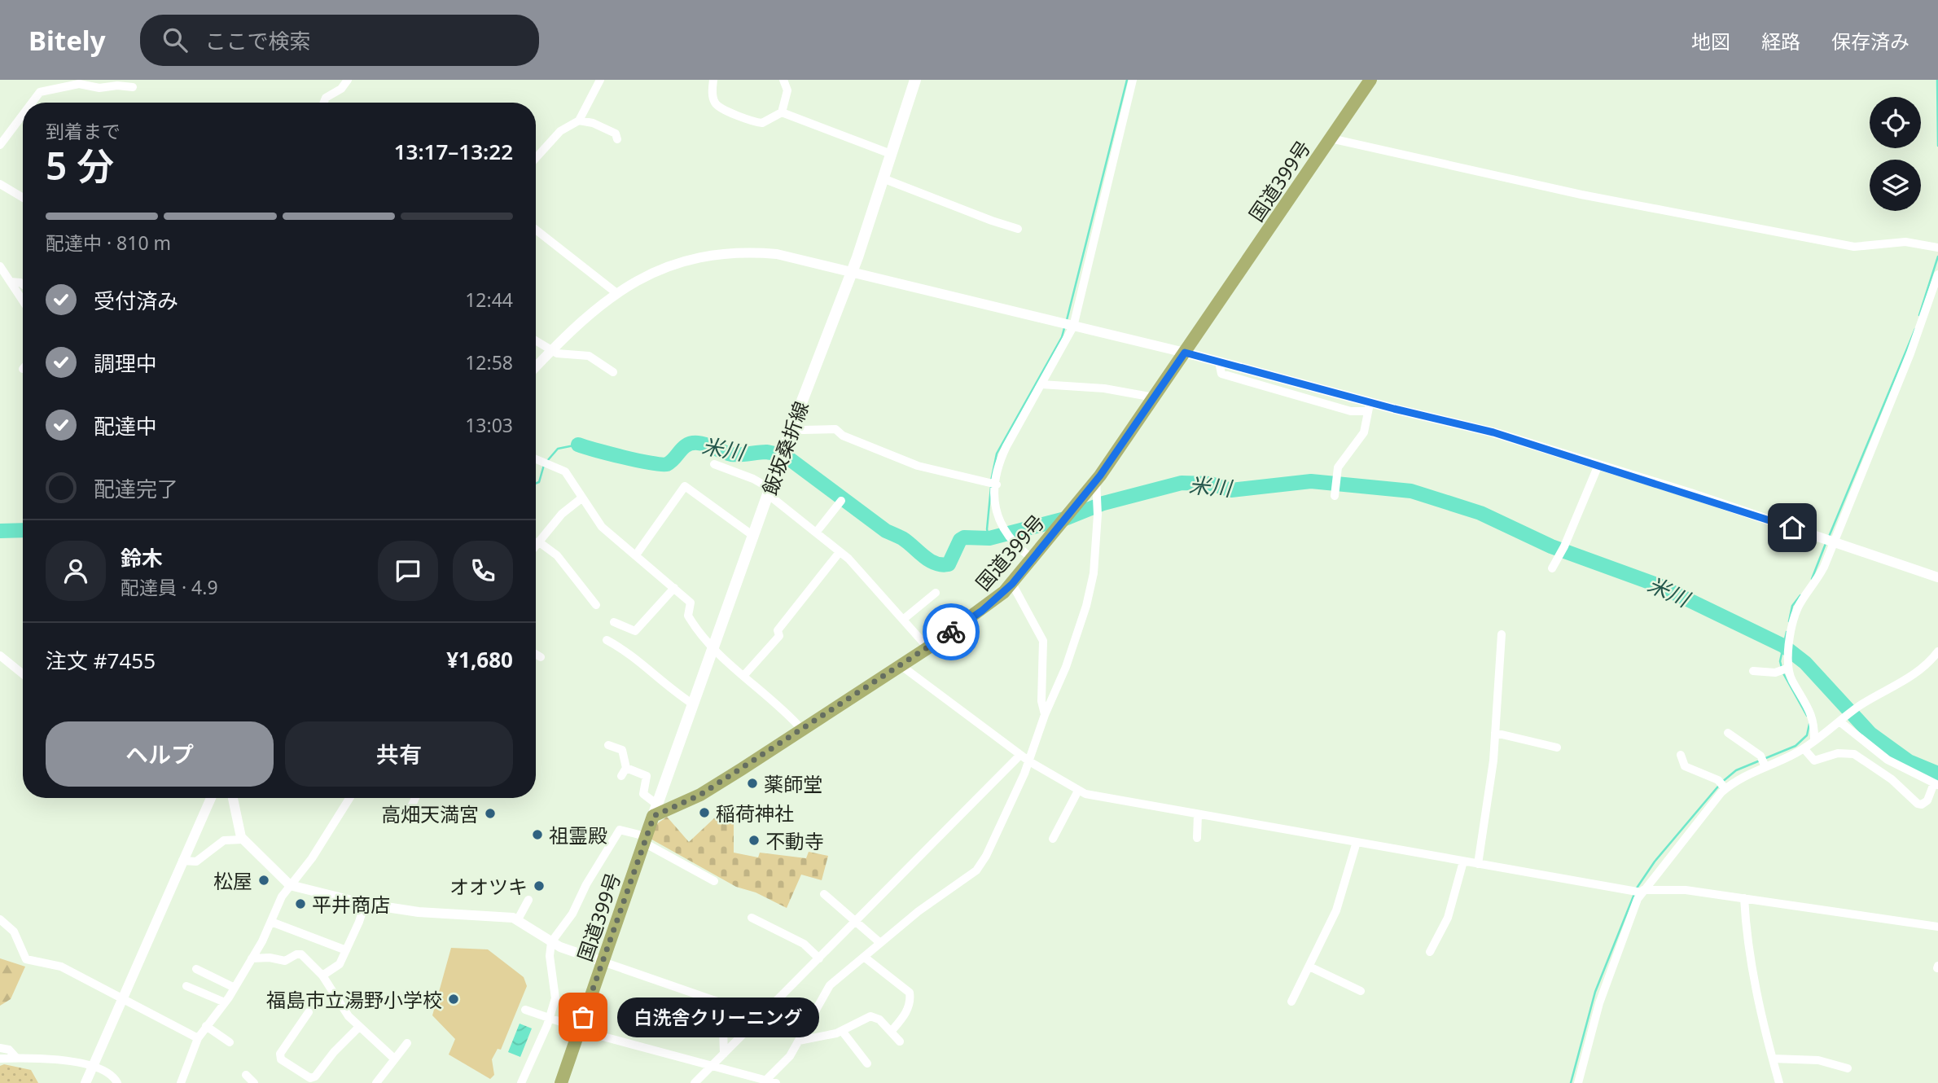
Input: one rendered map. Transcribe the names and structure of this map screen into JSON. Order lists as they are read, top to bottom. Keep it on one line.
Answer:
{"streets":{"highway":["国道399号"],"main road":["飯坂桑折線"]},"crossings":[["国道399号","飯坂桑折線"]],"water":["米川"],"places":["薬師堂","稲荷神社","高畑天満宮","祖霊殿","不動寺","松屋","オオツキ","平井商店","福島市立湯野小学校","白洗舎クリーニング"],"page":{"header":"Bitely","search":"ここで検索","nav":["地図","経路","保存済み"],"heading":["5 分","到着まで","13:17–13:22"],"panel":["鈴木","配達員 · 4.9","注文 #7455","¥1,680"],"bar":"配達中 · 810 m","list":[["受付済み","12:44"],["調理中","12:58"],["配達中","13:03"],"配達完了"],"buttons":["ヘルプ","共有"],"bubble":"白洗舎クリーニング"}}
